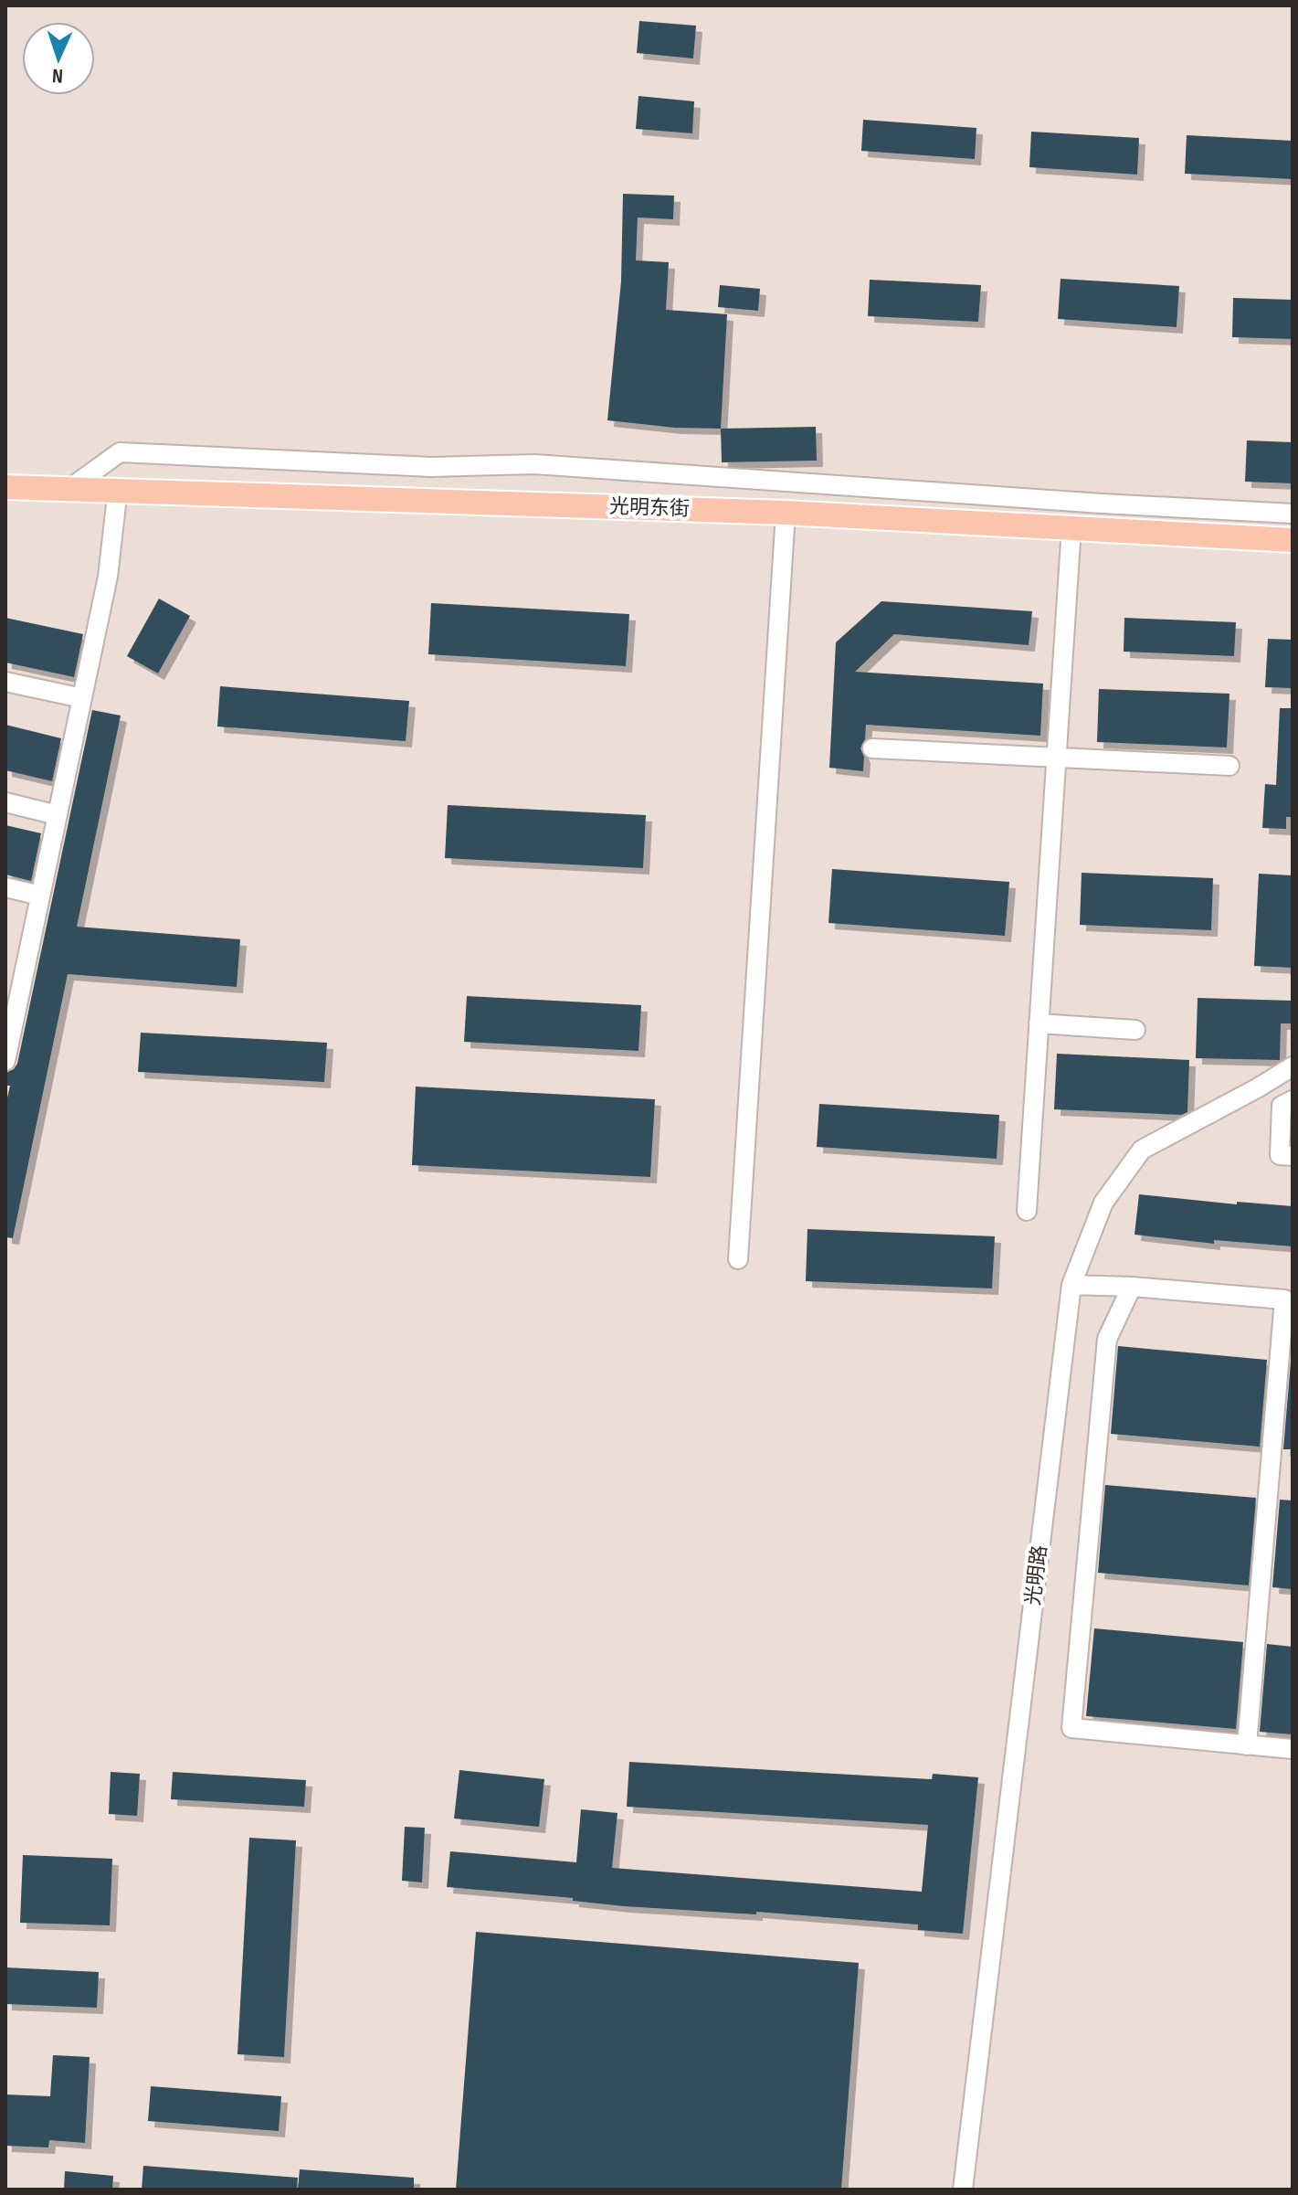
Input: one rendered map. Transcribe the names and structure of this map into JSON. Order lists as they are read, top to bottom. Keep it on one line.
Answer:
{"streets":{"main road":["光明东街"],"street":["光明路"]},"north":"bottom"}
